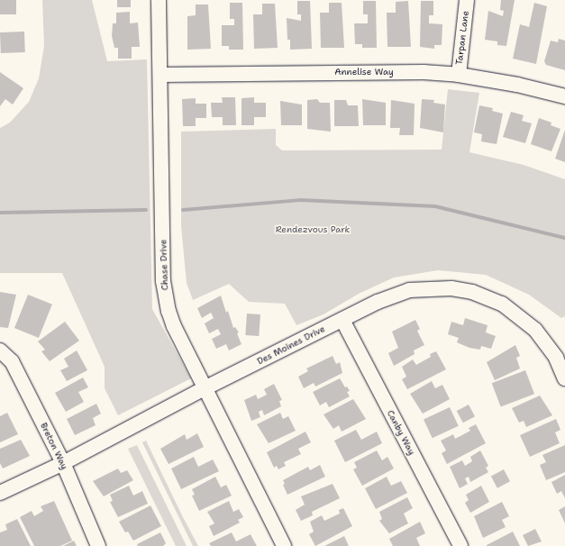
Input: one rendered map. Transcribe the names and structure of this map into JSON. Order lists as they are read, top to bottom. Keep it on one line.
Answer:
{"streets":{"street":["Tarpan Lane","Annelise Way","Chase Drive","Des Moines Drive","Canby Way","Breton Way"]},"crossings":[["Tarpan Lane","Annelise Way"],["Annelise Way","Chase Drive"],["Chase Drive","Des Moines Drive"],["Des Moines Drive","Canby Way"],["Des Moines Drive","Breton Way"]],"parks":["Rendezvous Park"]}
